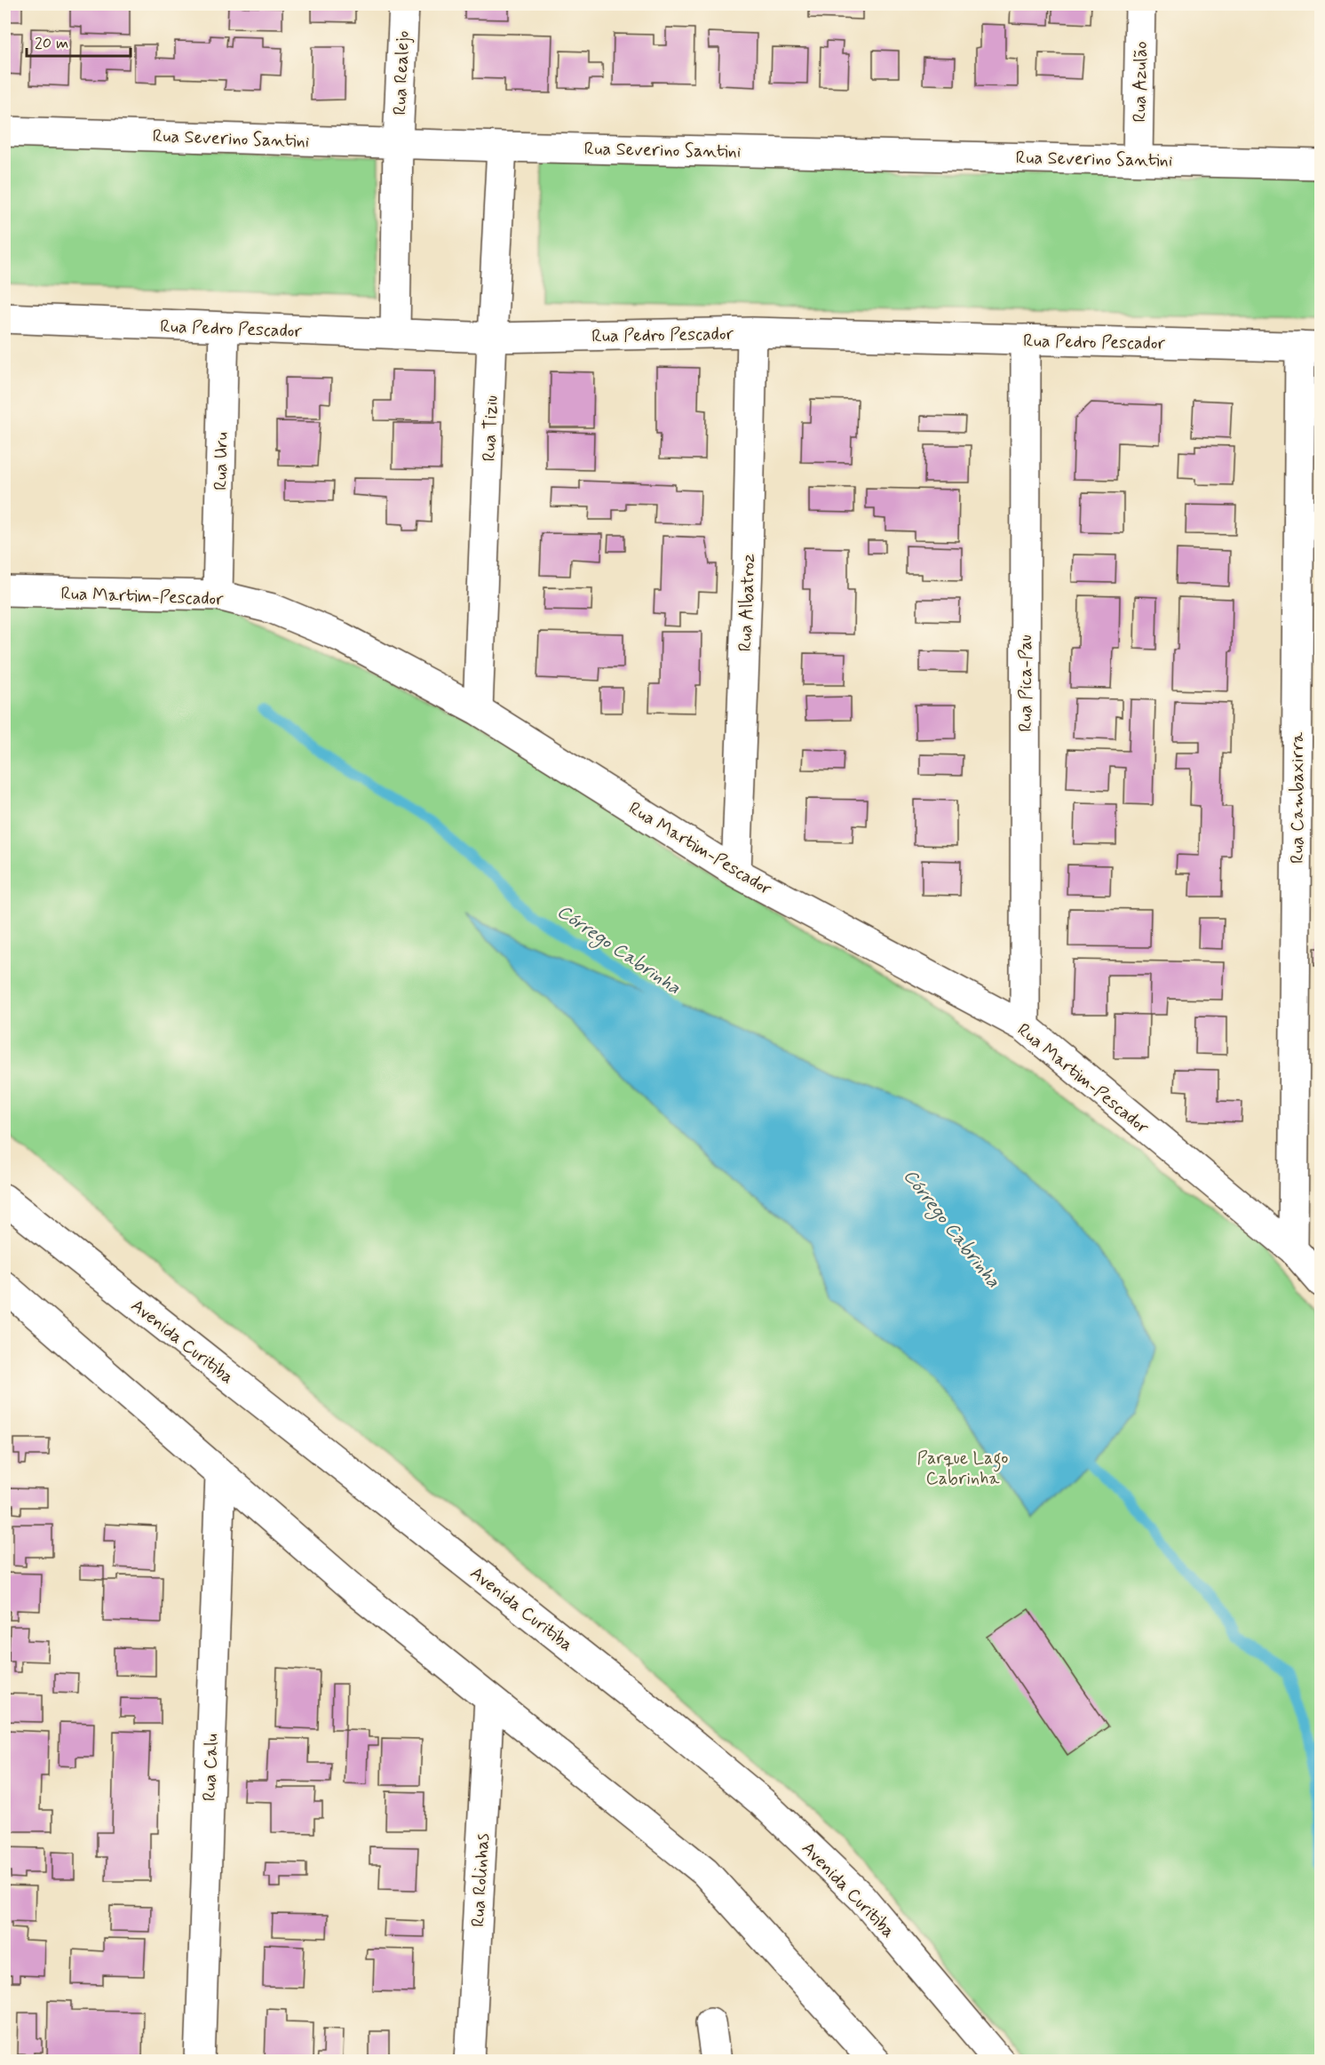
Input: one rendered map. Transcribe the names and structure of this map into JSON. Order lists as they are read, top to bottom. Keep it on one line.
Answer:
{"streets":{"street":["Rua Realejo","Rua Azulão","Rua Severino Santini","Rua Pedro Pescador","Rua Tiziu","Rua Uru","Rua Martim-Pescador","Rua Albatroz","Rua Pica-Pau","Rua Cambaxirra","Avenida Curitiba","Rua Calu","Rua Rolinhas"]},"crossings":[["Rua Realejo","Rua Severino Santini"],["Rua Realejo","Rua Pedro Pescador"],["Rua Azulão","Rua Severino Santini"],["Rua Severino Santini","Rua Tiziu"],["Rua Pedro Pescador","Rua Tiziu"],["Rua Pedro Pescador","Rua Uru"],["Rua Pedro Pescador","Rua Albatroz"],["Rua Pedro Pescador","Rua Pica-Pau"],["Rua Pedro Pescador","Rua Cambaxirra"],["Rua Tiziu","Rua Martim-Pescador"],["Rua Uru","Rua Martim-Pescador"],["Rua Martim-Pescador","Rua Albatroz"],["Rua Martim-Pescador","Rua Pica-Pau"],["Rua Martim-Pescador","Rua Cambaxirra"]],"water":["Córrego Cabrinha"],"parks":["Parque Lago Cabrinha"],"scale_bar":"20 m"}
